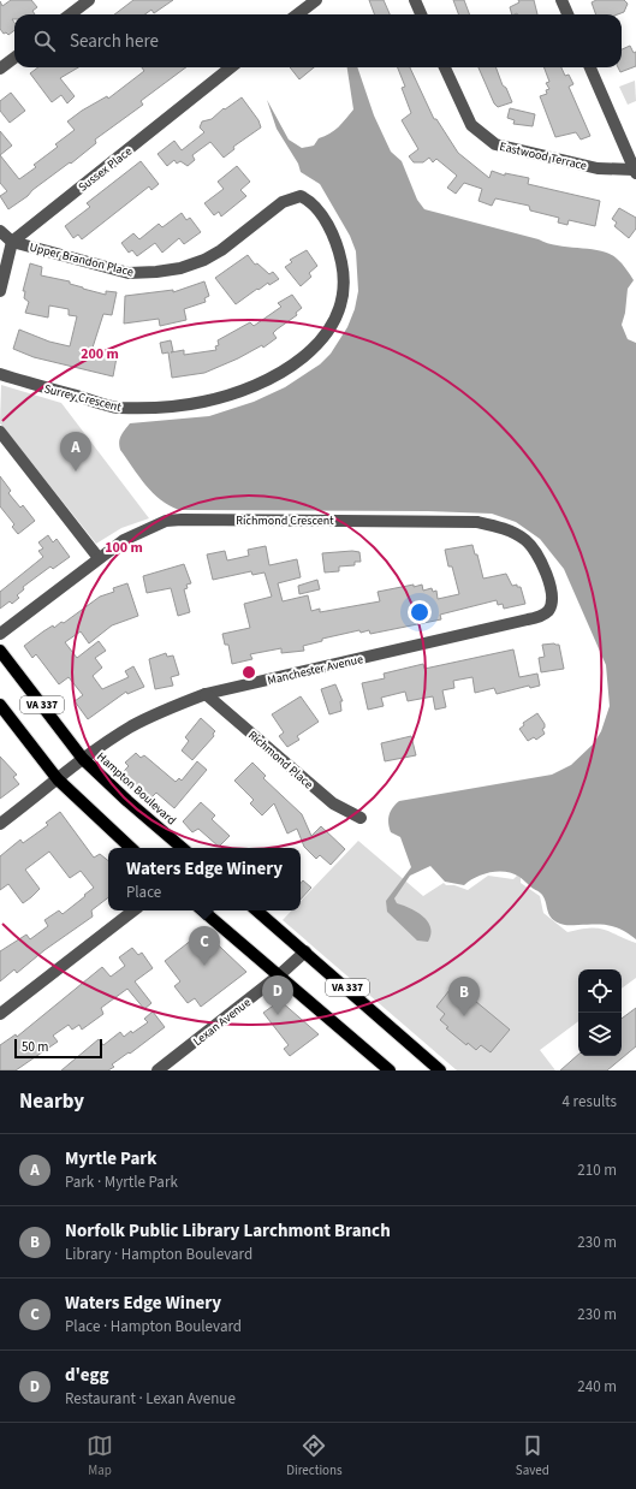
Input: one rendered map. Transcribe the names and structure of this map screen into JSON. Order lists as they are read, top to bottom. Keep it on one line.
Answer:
{"streets":{"main road":["VA 337","Hampton Boulevard"],"street":["Eastwood Terrace","Sussex Place","Upper Brandon Place","Surrey Crescent","Richmond Crescent","Manchester Avenue","Richmond Place","Lexan Avenue"]},"crossings":[["Sussex Place","Upper Brandon Place"],["Upper Brandon Place","Surrey Crescent"],["Richmond Crescent","Manchester Avenue"],["Manchester Avenue","VA 337"],["Manchester Avenue","Richmond Place"],["Manchester Avenue","Hampton Boulevard"],["VA 337","Lexan Avenue"]],"scale_bar":"50 m","page":{"search":"Search here","pins":["A","C","D","B"],"popup":["Waters Edge Winery","Place"],"scale":"50 m","heading":["Nearby","4 results"],"list":[{"mark":"A","name":"Myrtle Park","note":"Park · Myrtle Park","value":"210 m"},{"mark":"B","name":"Norfolk Public Library Larchmont Branch","note":"Library · Hampton Boulevard","value":"230 m"},{"mark":"C","name":"Waters Edge Winery","note":"Place · Hampton Boulevard","value":"230 m"},{"mark":"D","name":"d'egg","note":"Restaurant · Lexan Avenue","value":"240 m"}],"nav":["Map","Directions","Saved"]},"rings":["200 m","100 m"]}
